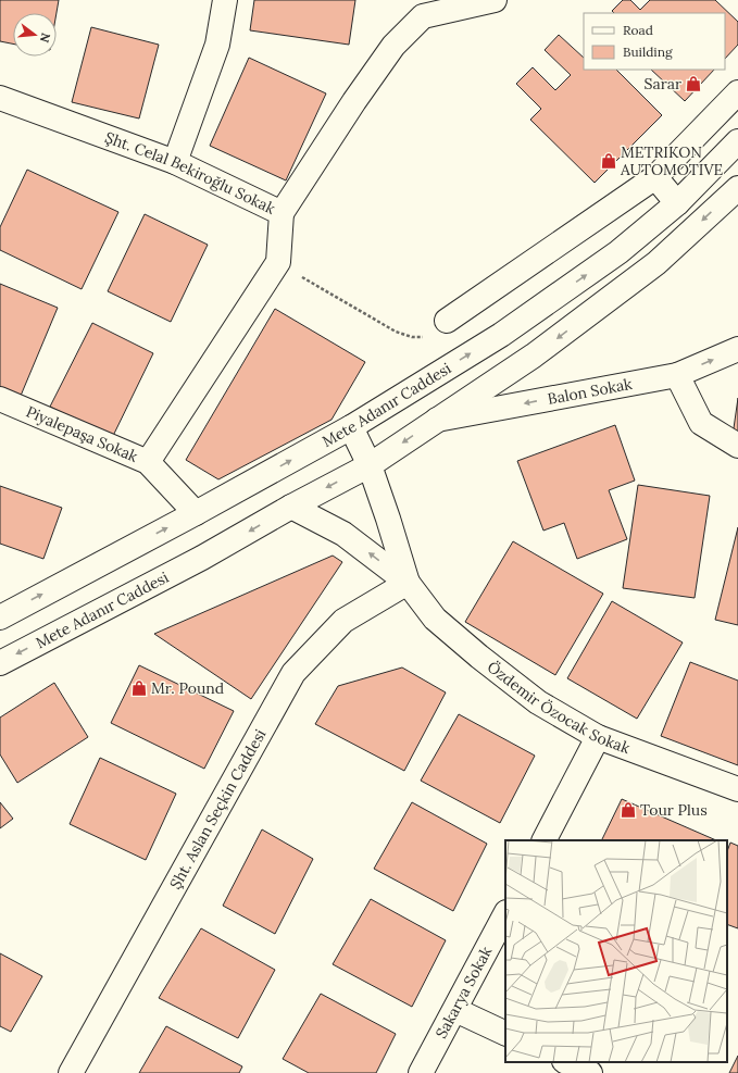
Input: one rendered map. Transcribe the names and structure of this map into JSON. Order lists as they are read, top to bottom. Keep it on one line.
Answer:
{"streets":{"street":["Şht. Celal Bekiroğlu Sokak","Balon Sokak","Mete Adanır Caddesi","Piyalepaşa Sokak","Özdemir Özocak Sokak","Şht. Aslan Seçkin Caddesi","Sakarya Sokak"]},"crossings":[["Şht. Celal Bekiroğlu Sokak","Piyalepaşa Sokak"],["Balon Sokak","Mete Adanır Caddesi"],["Mete Adanır Caddesi","Piyalepaşa Sokak"],["Mete Adanır Caddesi","Özdemir Özocak Sokak"],["Özdemir Özocak Sokak","Şht. Aslan Seçkin Caddesi"]],"places":{"shop":["Sarar","METRIKON AUTOMOTIVE","Mr. Pound","Tour Plus"]},"legend":["Road","Building"],"north":"right"}
